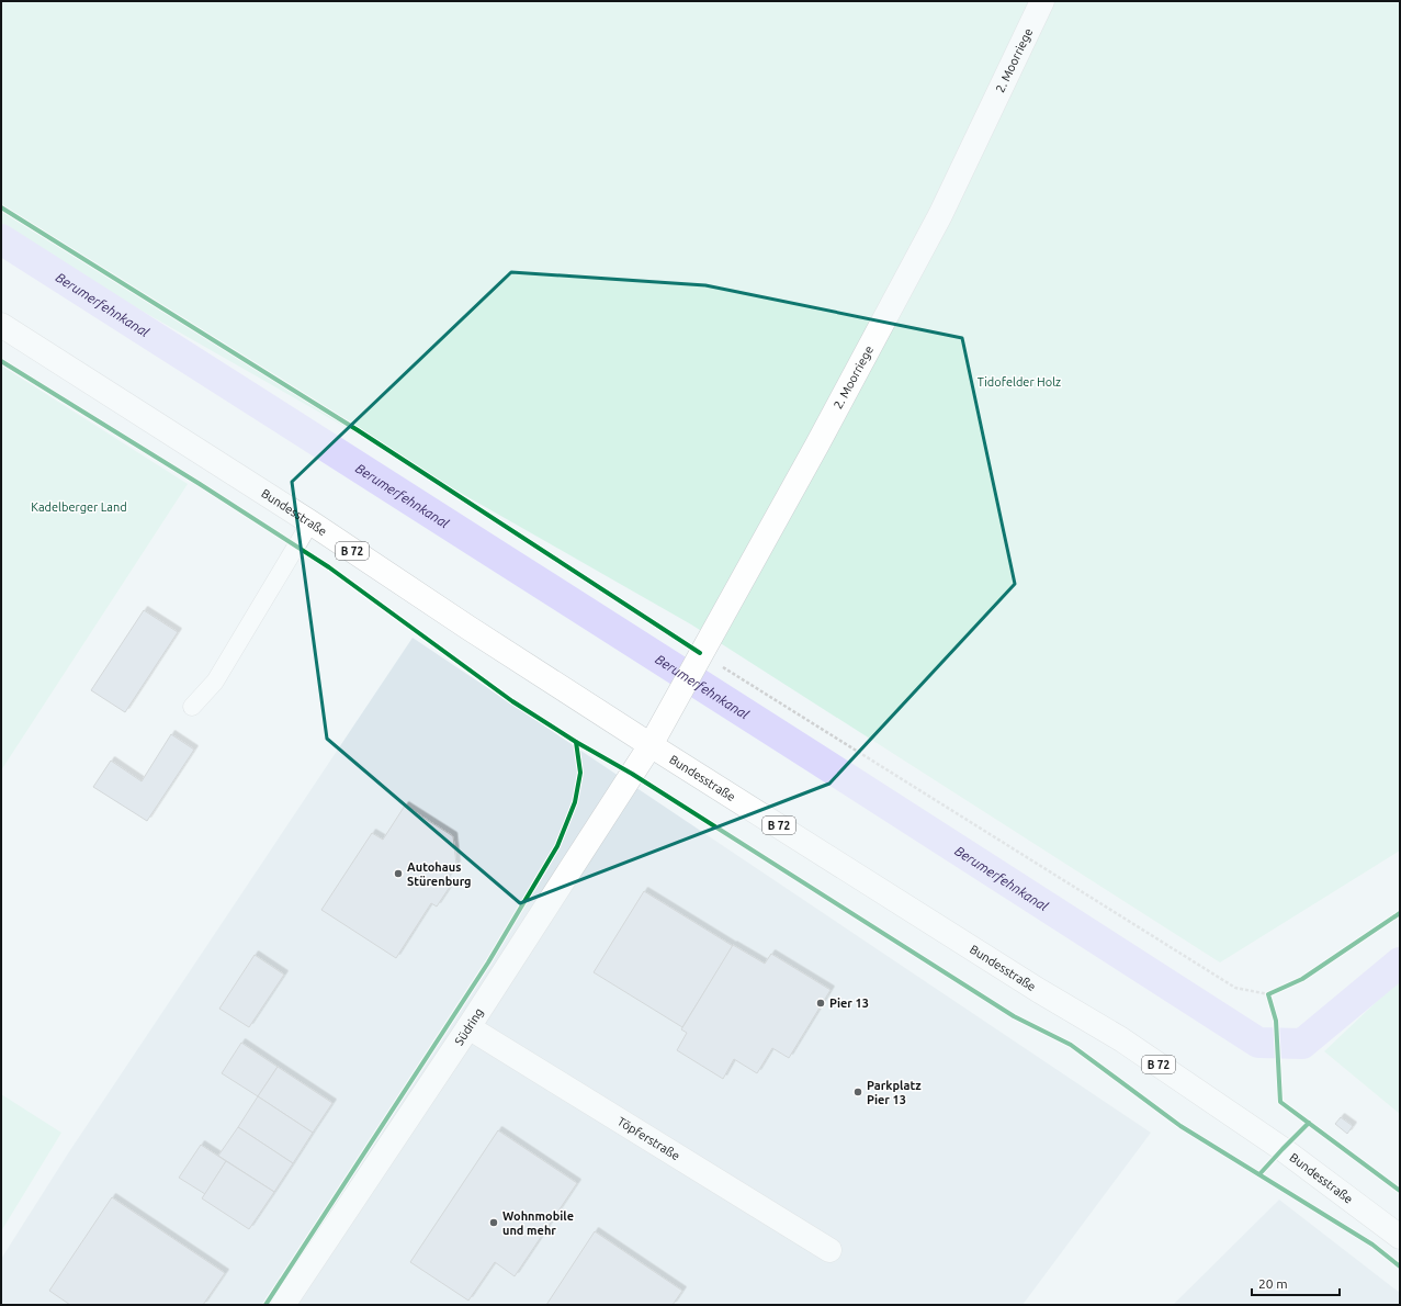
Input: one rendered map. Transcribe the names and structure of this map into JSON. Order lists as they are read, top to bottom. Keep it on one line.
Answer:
{"streets":{"street":["2. Moorriege","Bundesstraße","B 72","Südring","Töpferstraße"]},"crossings":[["2. Moorriege","Bundesstraße"],["2. Moorriege","Südring"],["Bundesstraße","Südring"],["Südring","Töpferstraße"]],"water":["Berumerfehnkanal"],"parks":["Tidofelder Holz","Kadelberger Land"],"places":["Autohaus Stürenburg","Pier 13","Parkplatz Pier 13","Wohnmobile und mehr"],"scale_bar":"20 m"}
